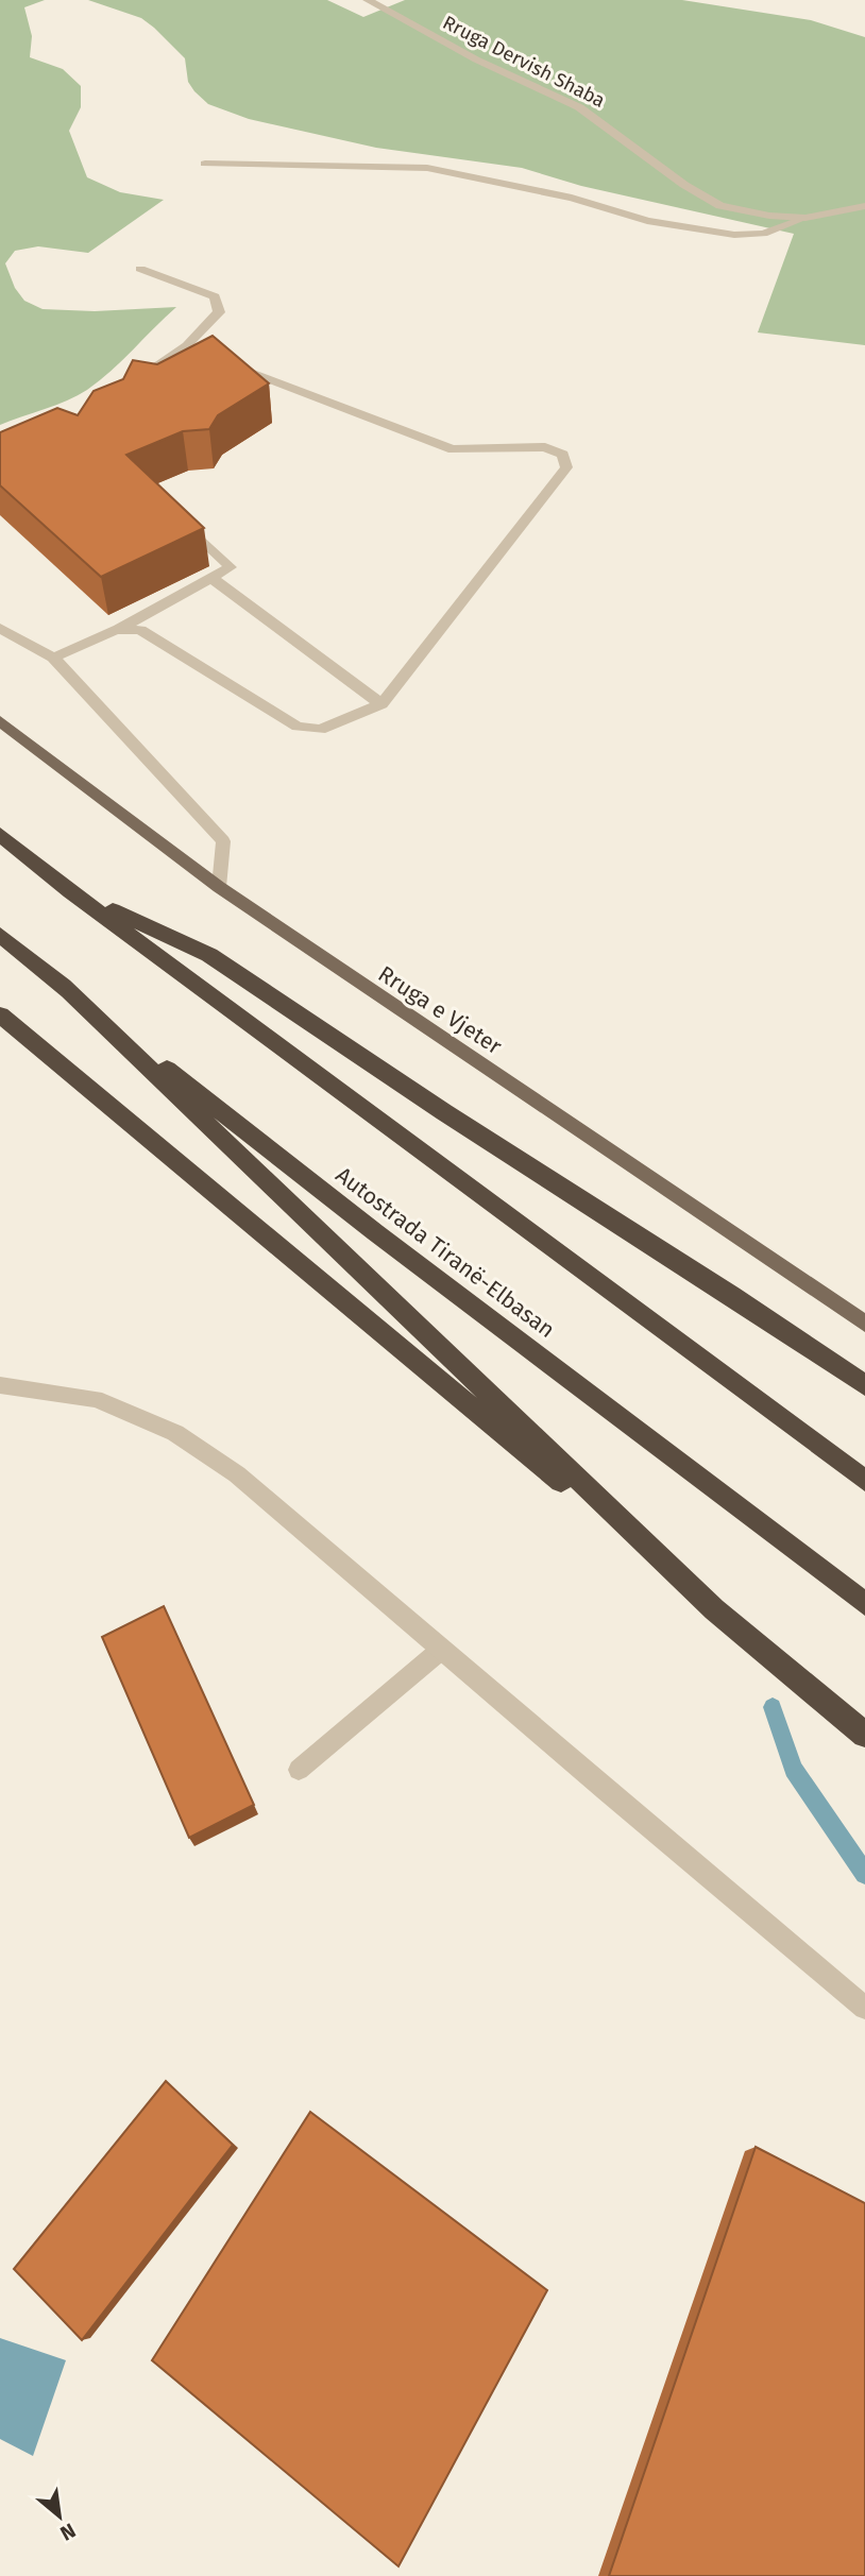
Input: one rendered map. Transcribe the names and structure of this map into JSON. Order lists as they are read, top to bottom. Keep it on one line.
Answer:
{"streets":{"highway":["Autostrada Tiranë-Elbasan"],"main road":["Rruga e Vjeter"],"street":["Rruga Dervish Shaba"]},"north":"bottom right"}
